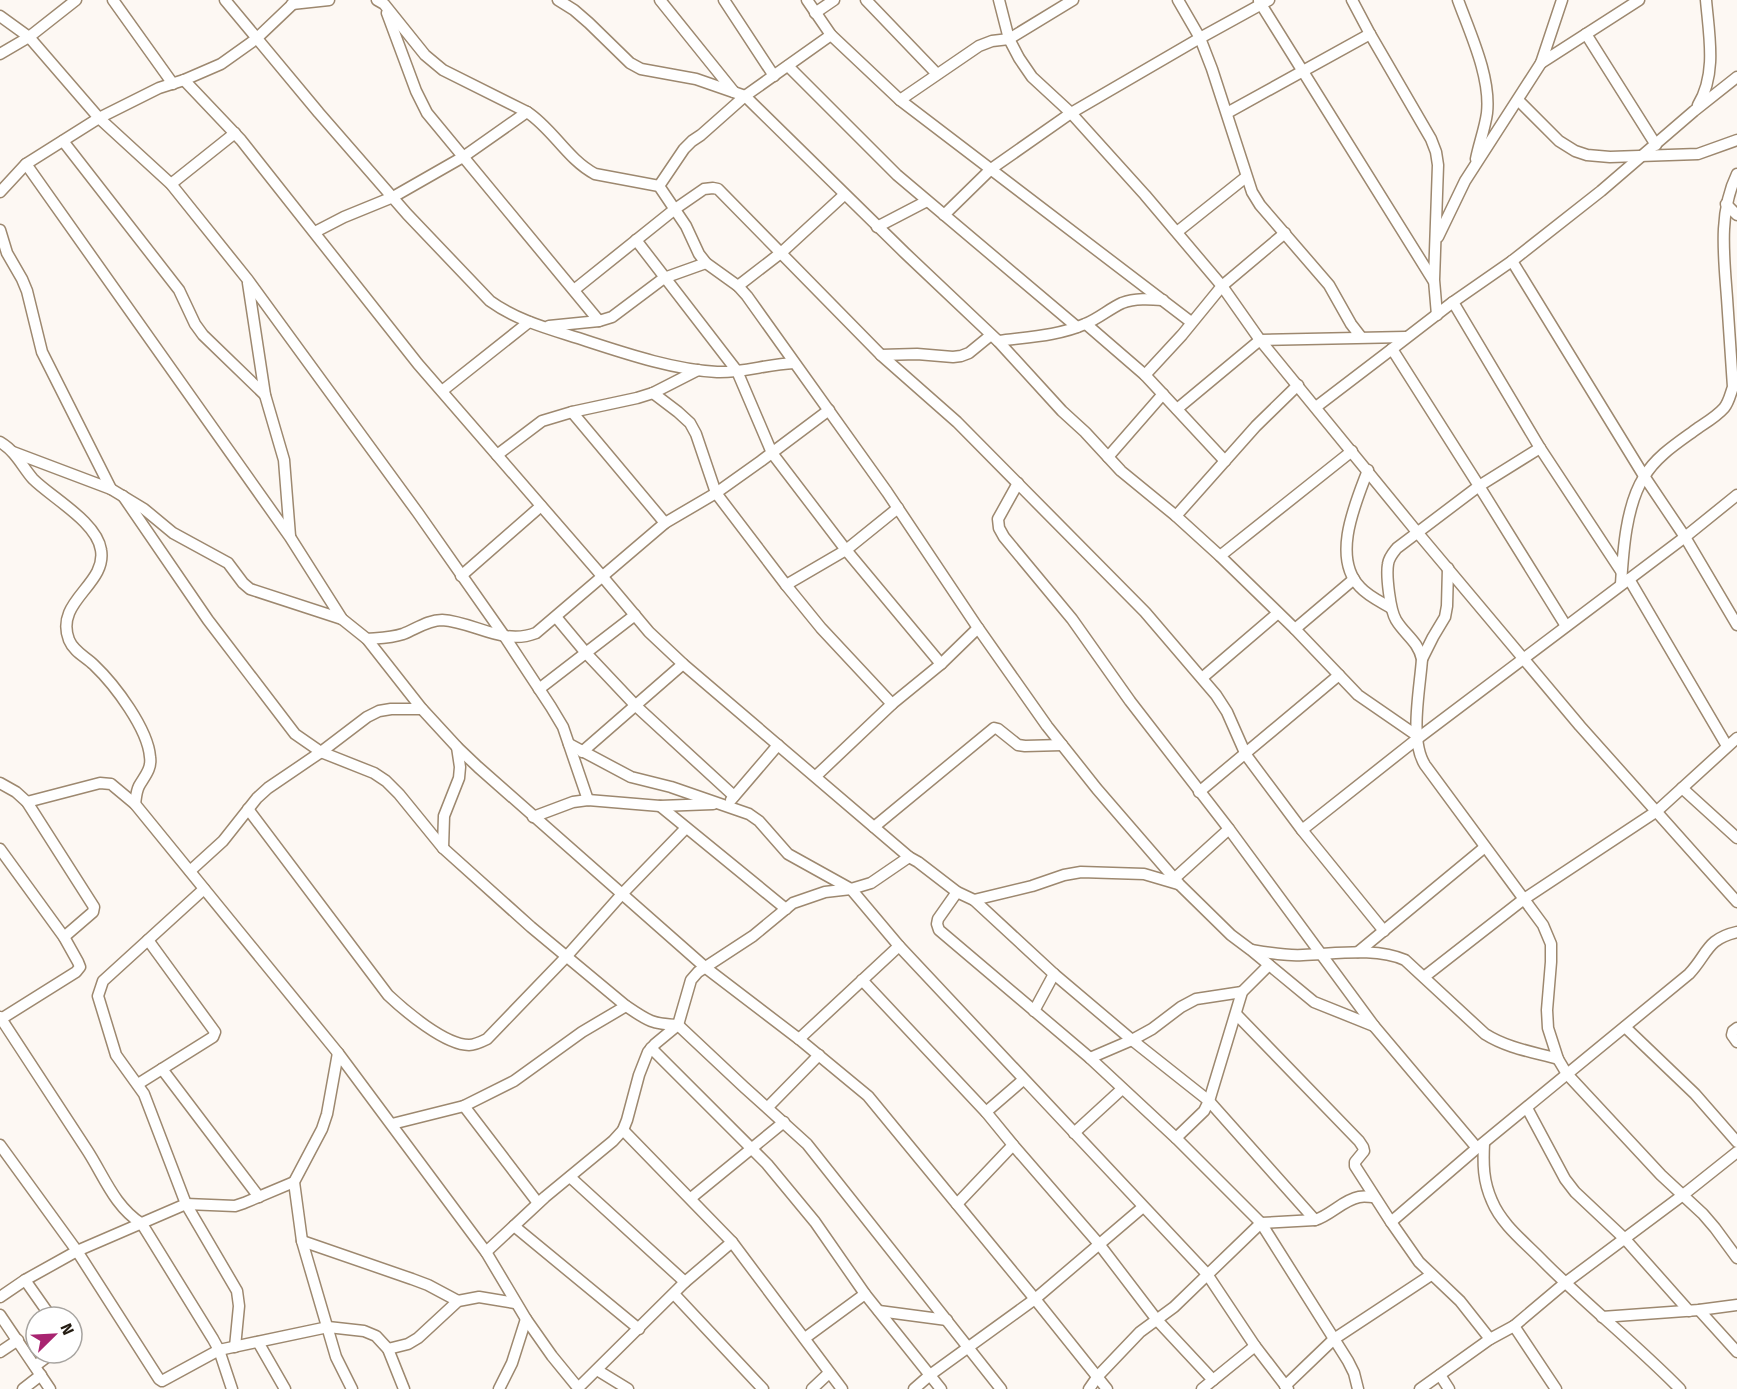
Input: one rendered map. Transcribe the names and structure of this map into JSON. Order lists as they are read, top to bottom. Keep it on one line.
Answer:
{"north":"top right"}
